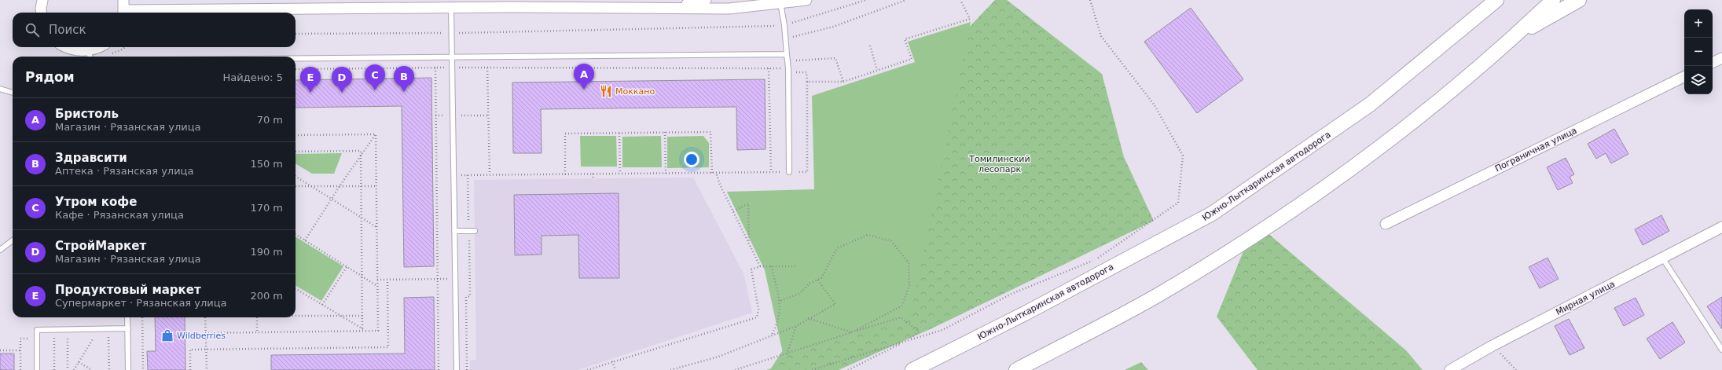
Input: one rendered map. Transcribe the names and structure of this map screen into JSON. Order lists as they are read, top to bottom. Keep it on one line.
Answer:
{"streets":{"main road":["Южно-Лыткаринская автодорога"],"street":["Пограничная улица","Мирная улица"]},"parks":["Томилинский лесопарк"],"places":{"restaurant":["Моккано"],"shop":["Wildberries"]},"page":{"map_buttons":["+","−"],"search":"Поиск","heading":["Рядом","Найдено: 5"],"pins":["A","C","B","D","E"],"list":[{"mark":"A","name":"Бристоль","note":"Магазин · Рязанская улица","value":"70 m"},{"mark":"B","name":"Здравсити","note":"Аптека · Рязанская улица","value":"150 m"},{"mark":"C","name":"Утром кофе","note":"Кафе · Рязанская улица","value":"170 m"},{"mark":"D","name":"СтройМаркет","note":"Магазин · Рязанская улица","value":"190 m"},{"mark":"E","name":"Продуктовый маркет","note":"Супермаркет · Рязанская улица","value":"200 m"}]}}
